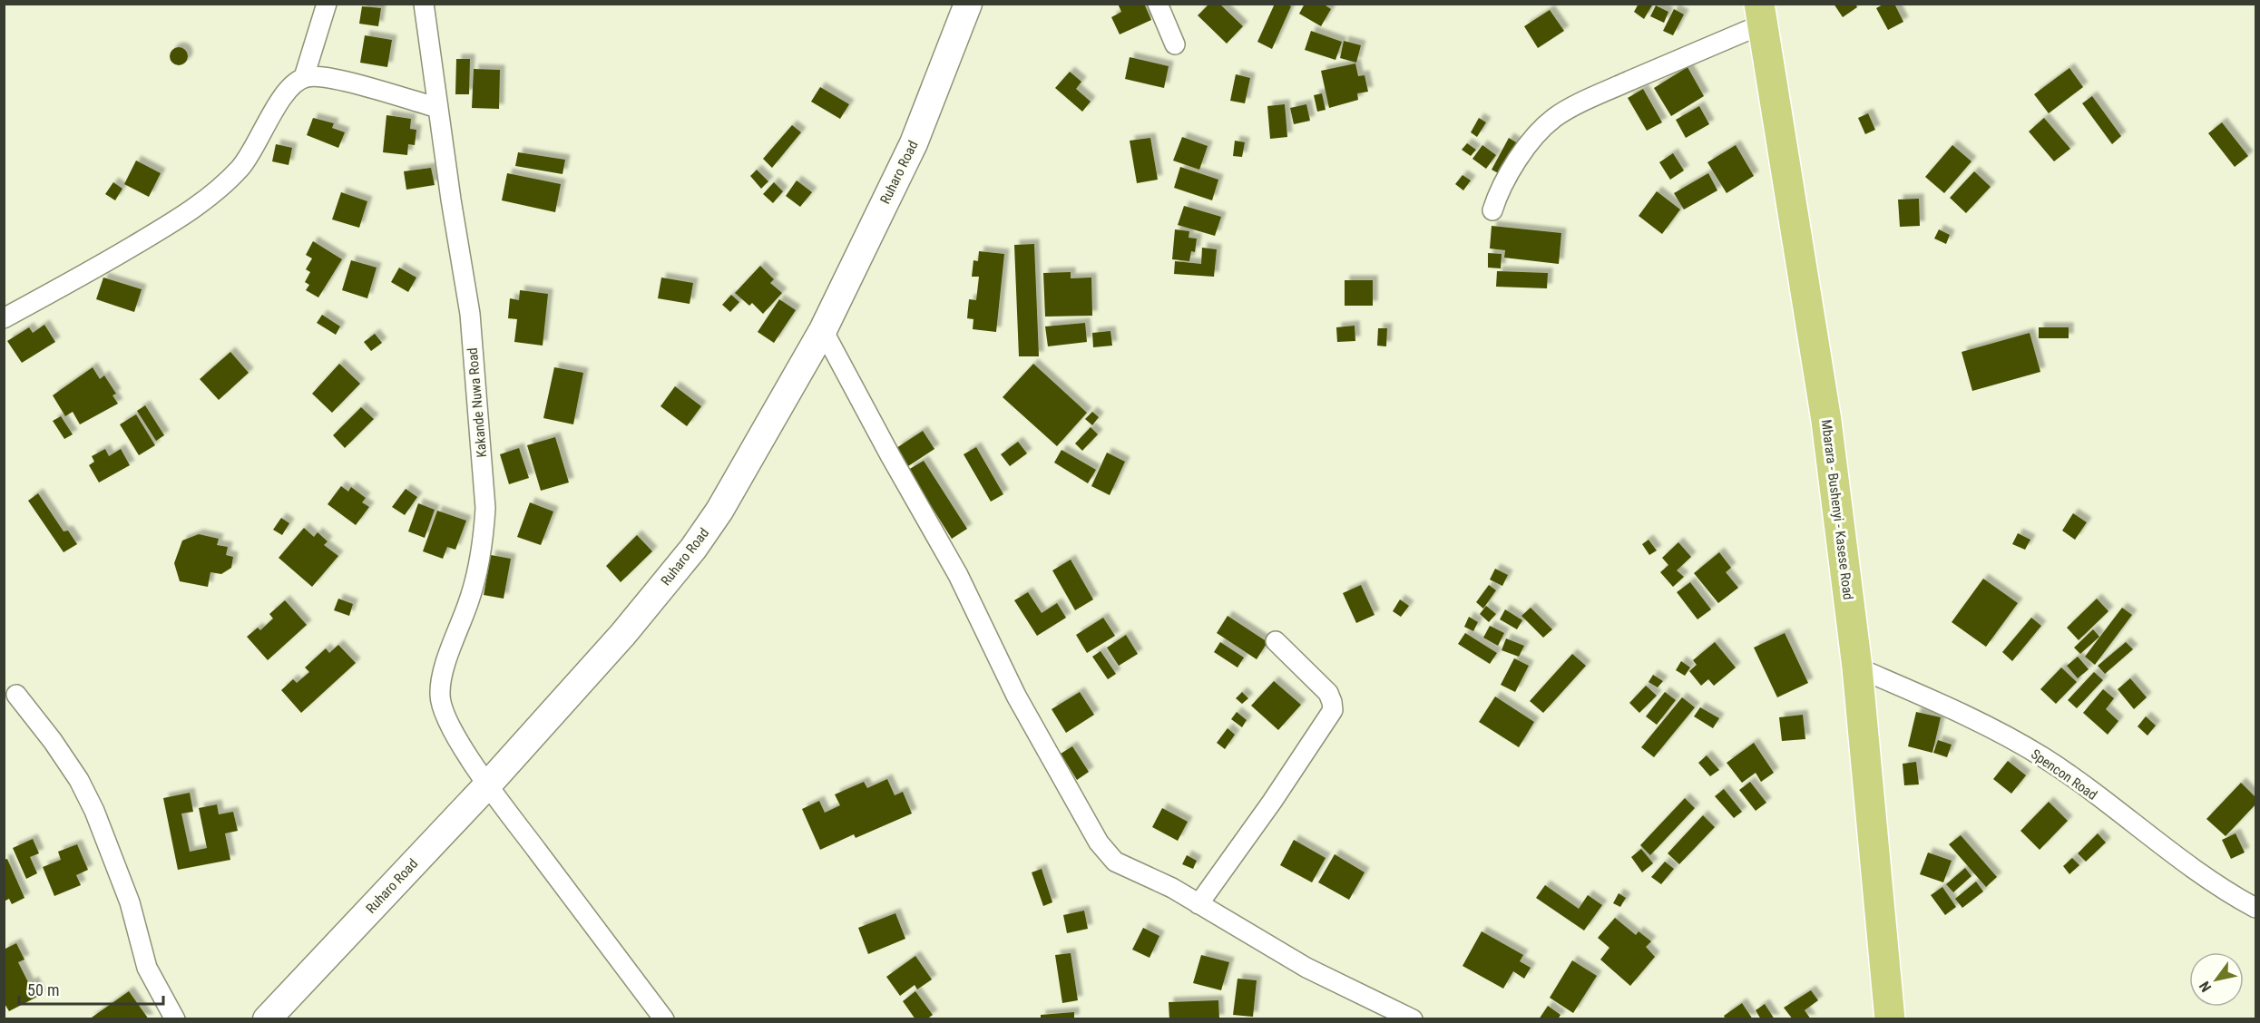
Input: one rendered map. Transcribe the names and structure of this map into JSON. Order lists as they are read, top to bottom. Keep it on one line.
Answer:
{"streets":{"main road":["Mbarara - Bushenyi - Kasese Road"],"street":["Ruharo Road","Kakande Nuwa Road","Spencon Road"]},"crossings":[["Ruharo Road","Kakande Nuwa Road"],["Mbarara - Bushenyi - Kasese Road","Spencon Road"]],"scale_bar":"50 m","north":"bottom left"}
